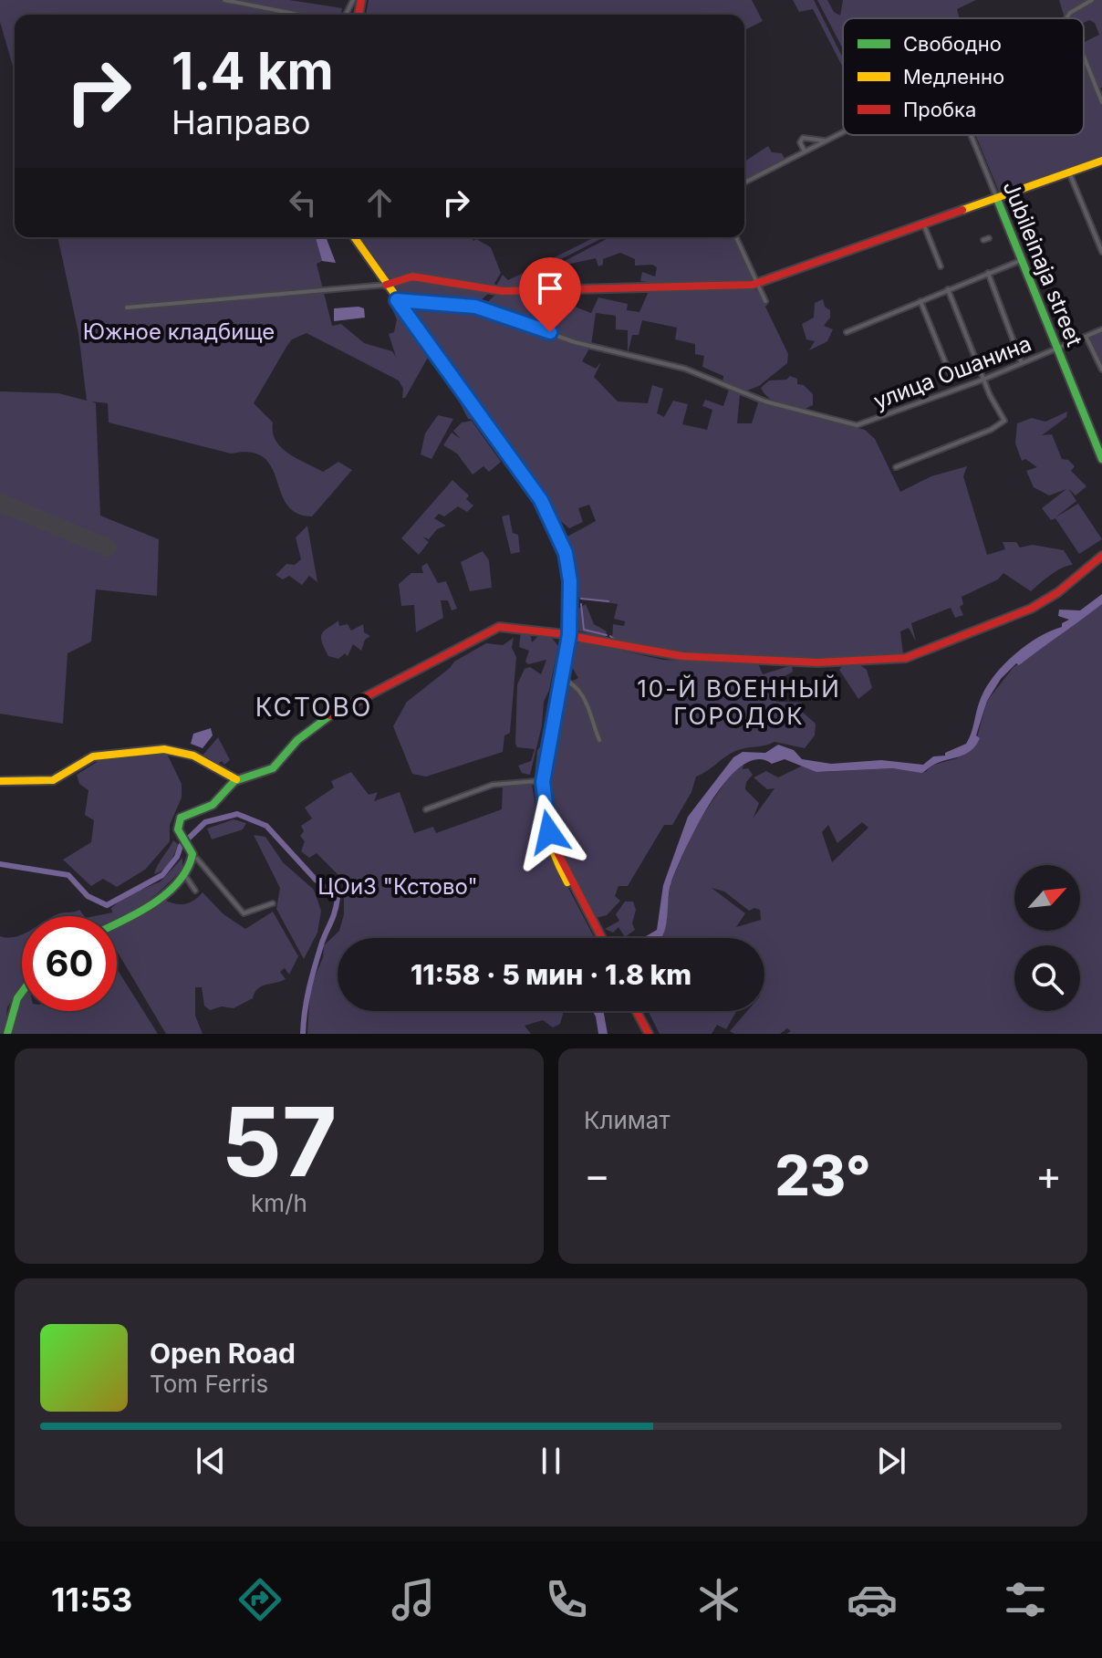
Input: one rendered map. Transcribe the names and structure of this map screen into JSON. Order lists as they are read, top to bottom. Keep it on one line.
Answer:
{"streets":{"main road":["Jubileinaja street"],"street":["улица Ошанина"]},"crossings":[["Jubileinaja street","улица Ошанина"]],"districts":["10-Й ВОЕННЫЙ ГОРОДОК","КСТОВО"],"parks":["Южное кладбище","ЦОиЗ \"Кстово\""],"legend":["Свободно","Медленно","Пробка"],"north":"top right","page":{"turn":["1.4 km","Направо"],"limit":"60","trip":"11:58 · 5 мин · 1.8 km","tile":[["57","km/h"],"Климат"],"heat":["−","23°","+"],"song":["Open Road","Tom Ferris"],"tabs":"11:53"}}
